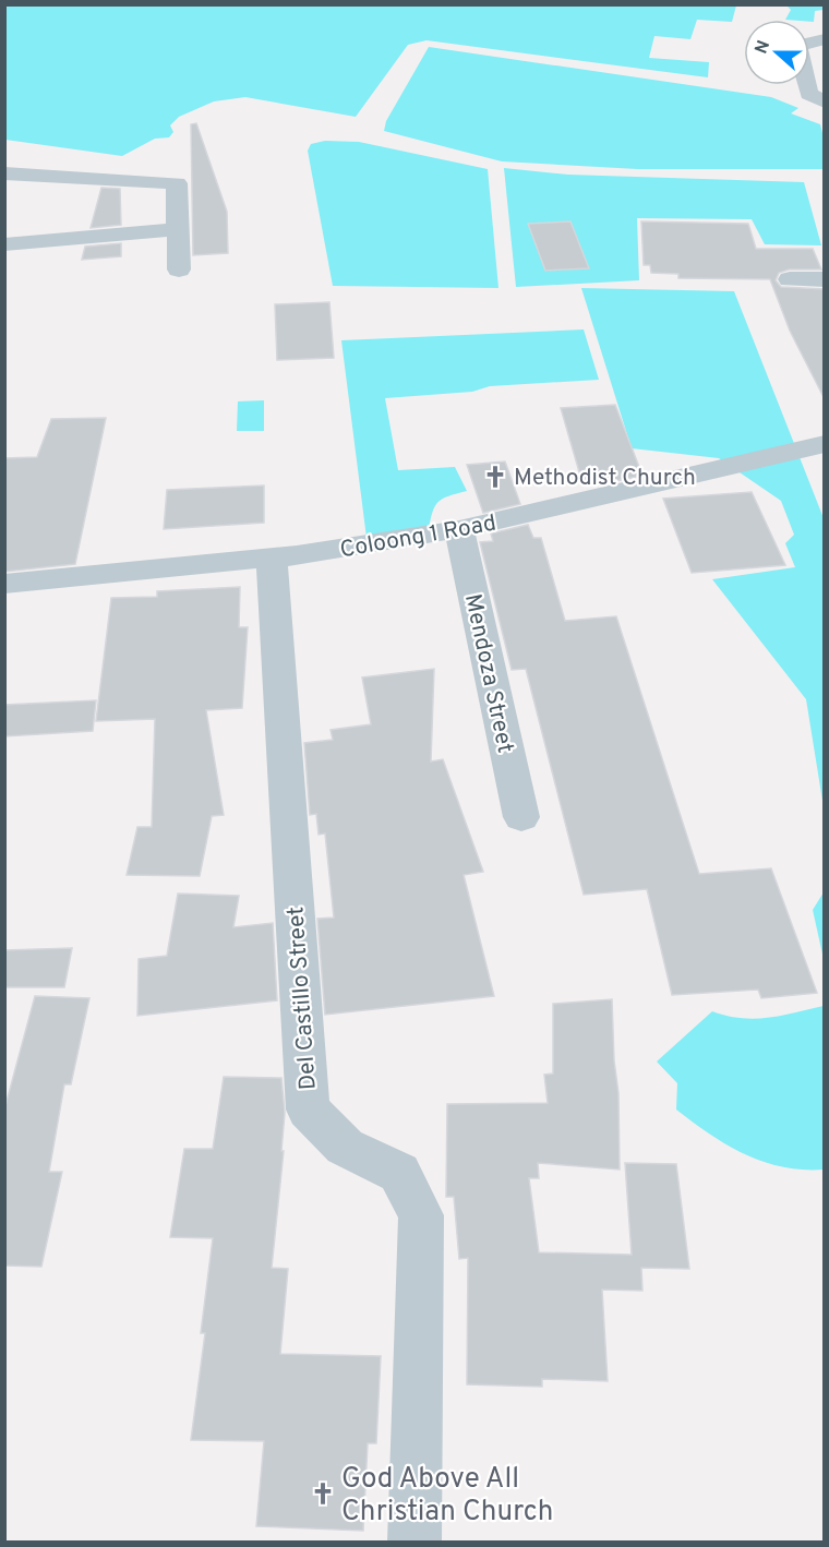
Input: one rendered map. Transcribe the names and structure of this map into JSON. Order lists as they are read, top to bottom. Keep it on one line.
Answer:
{"streets":{"street":["Coloong 1 Road","Mendoza Street","Del Castillo Street"]},"crossings":[["Coloong 1 Road","Mendoza Street"],["Coloong 1 Road","Del Castillo Street"]],"places":{"church":["Methodist Church","God Above All Christian Church"]},"north":"left"}
